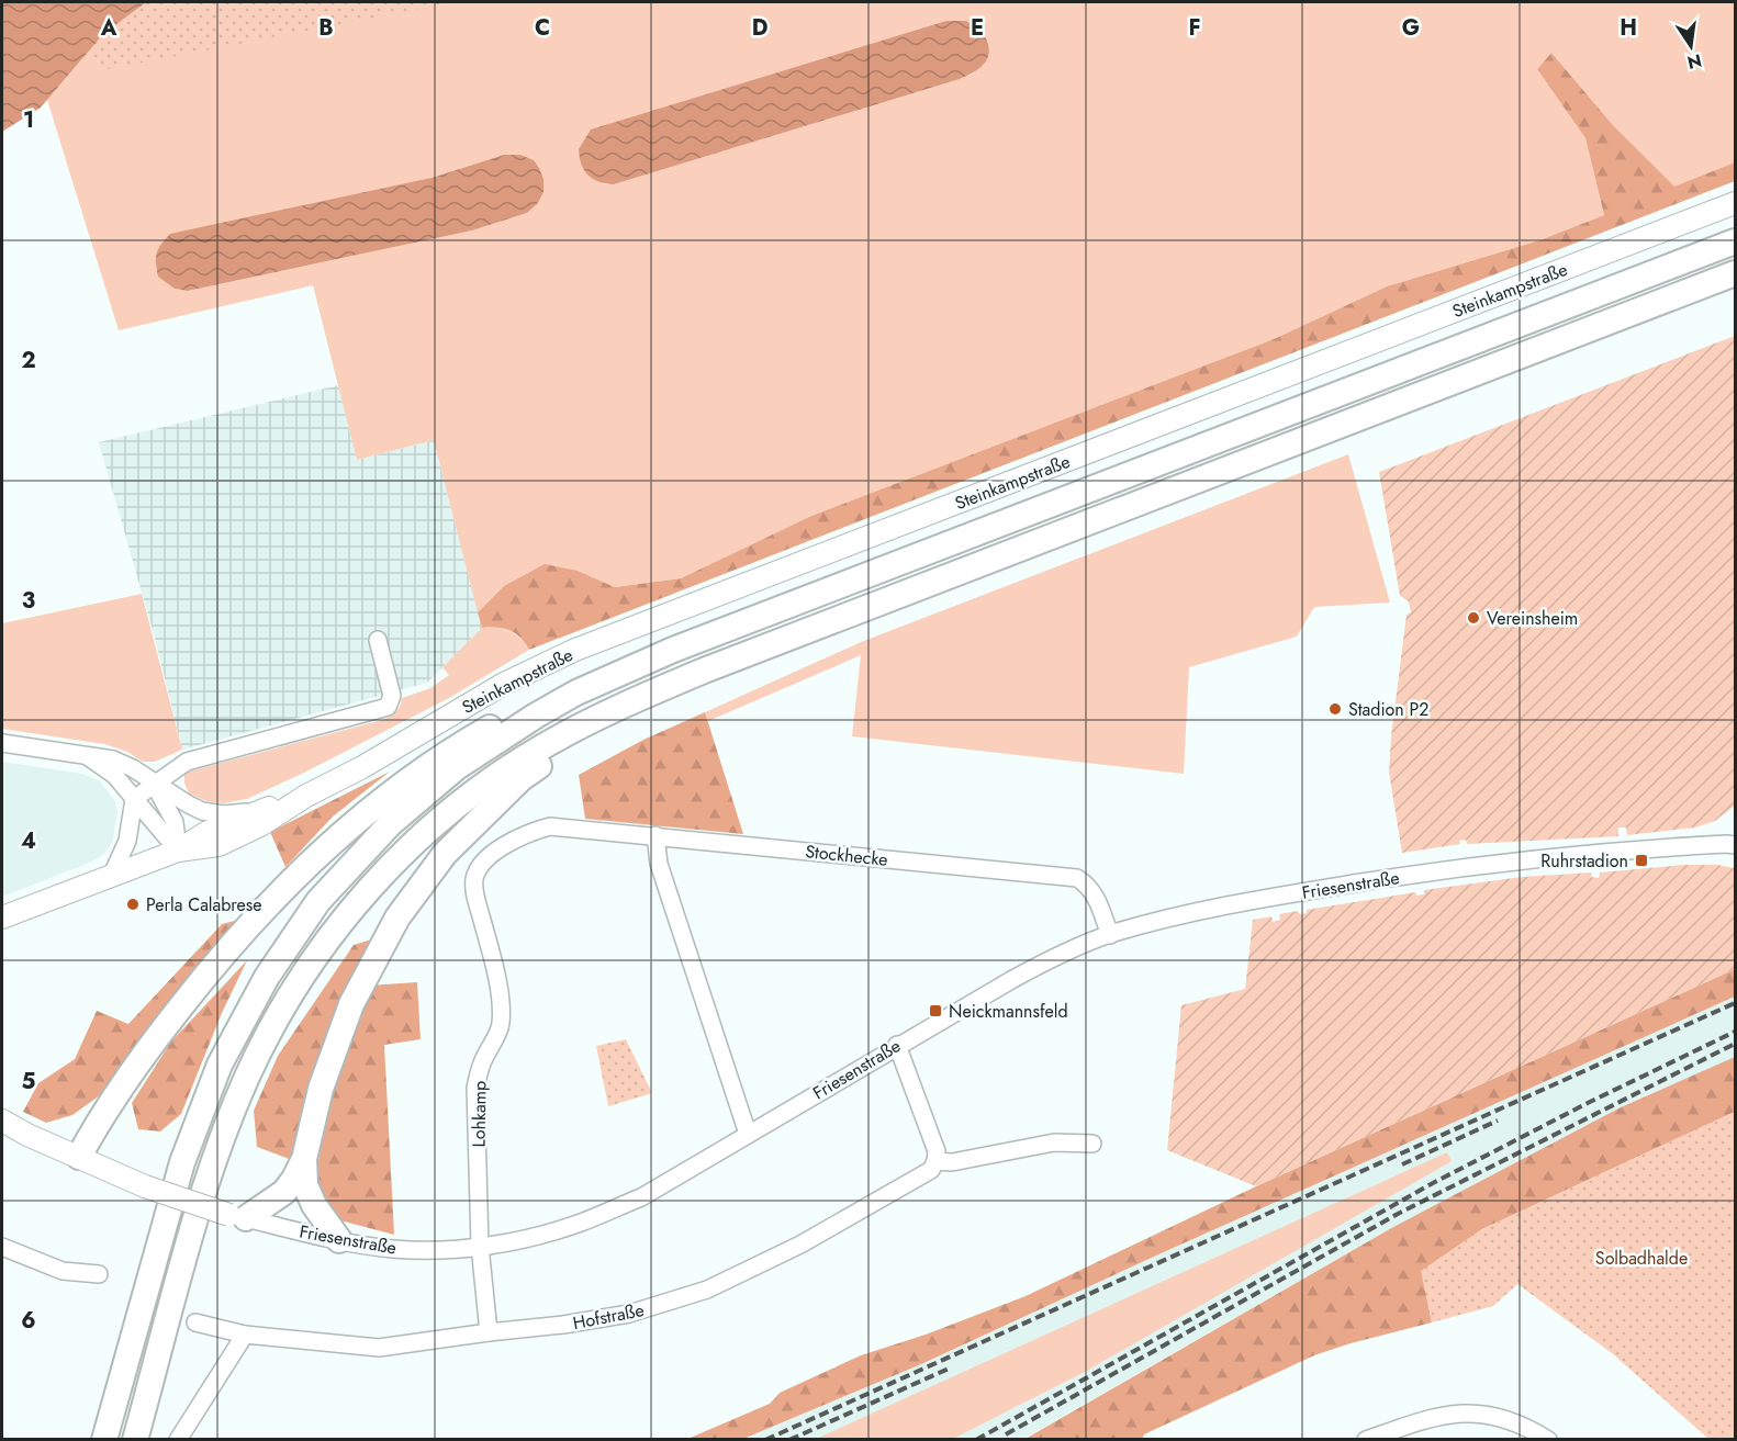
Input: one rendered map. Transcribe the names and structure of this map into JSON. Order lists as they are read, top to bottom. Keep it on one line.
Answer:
{"streets":{"main road":["Steinkampstraße","Friesenstraße"],"street":["Stockhecke","Lohkamp","Hofstraße"]},"crossings":[["Stockhecke","Friesenstraße"],["Stockhecke","Lohkamp"],["Friesenstraße","Lohkamp"],["Lohkamp","Hofstraße"]],"parks":["Solbadhalde"],"places":{"other":["Vereinsheim","Stadion P2","Perla Calabrese"],"transit":["Ruhrstadion","Neickmannsfeld"]},"north":"bottom","grid":{"columns":["A","B","C","D","E","F","G","H"],"rows":["1","2","3","4","5","6"]}}
